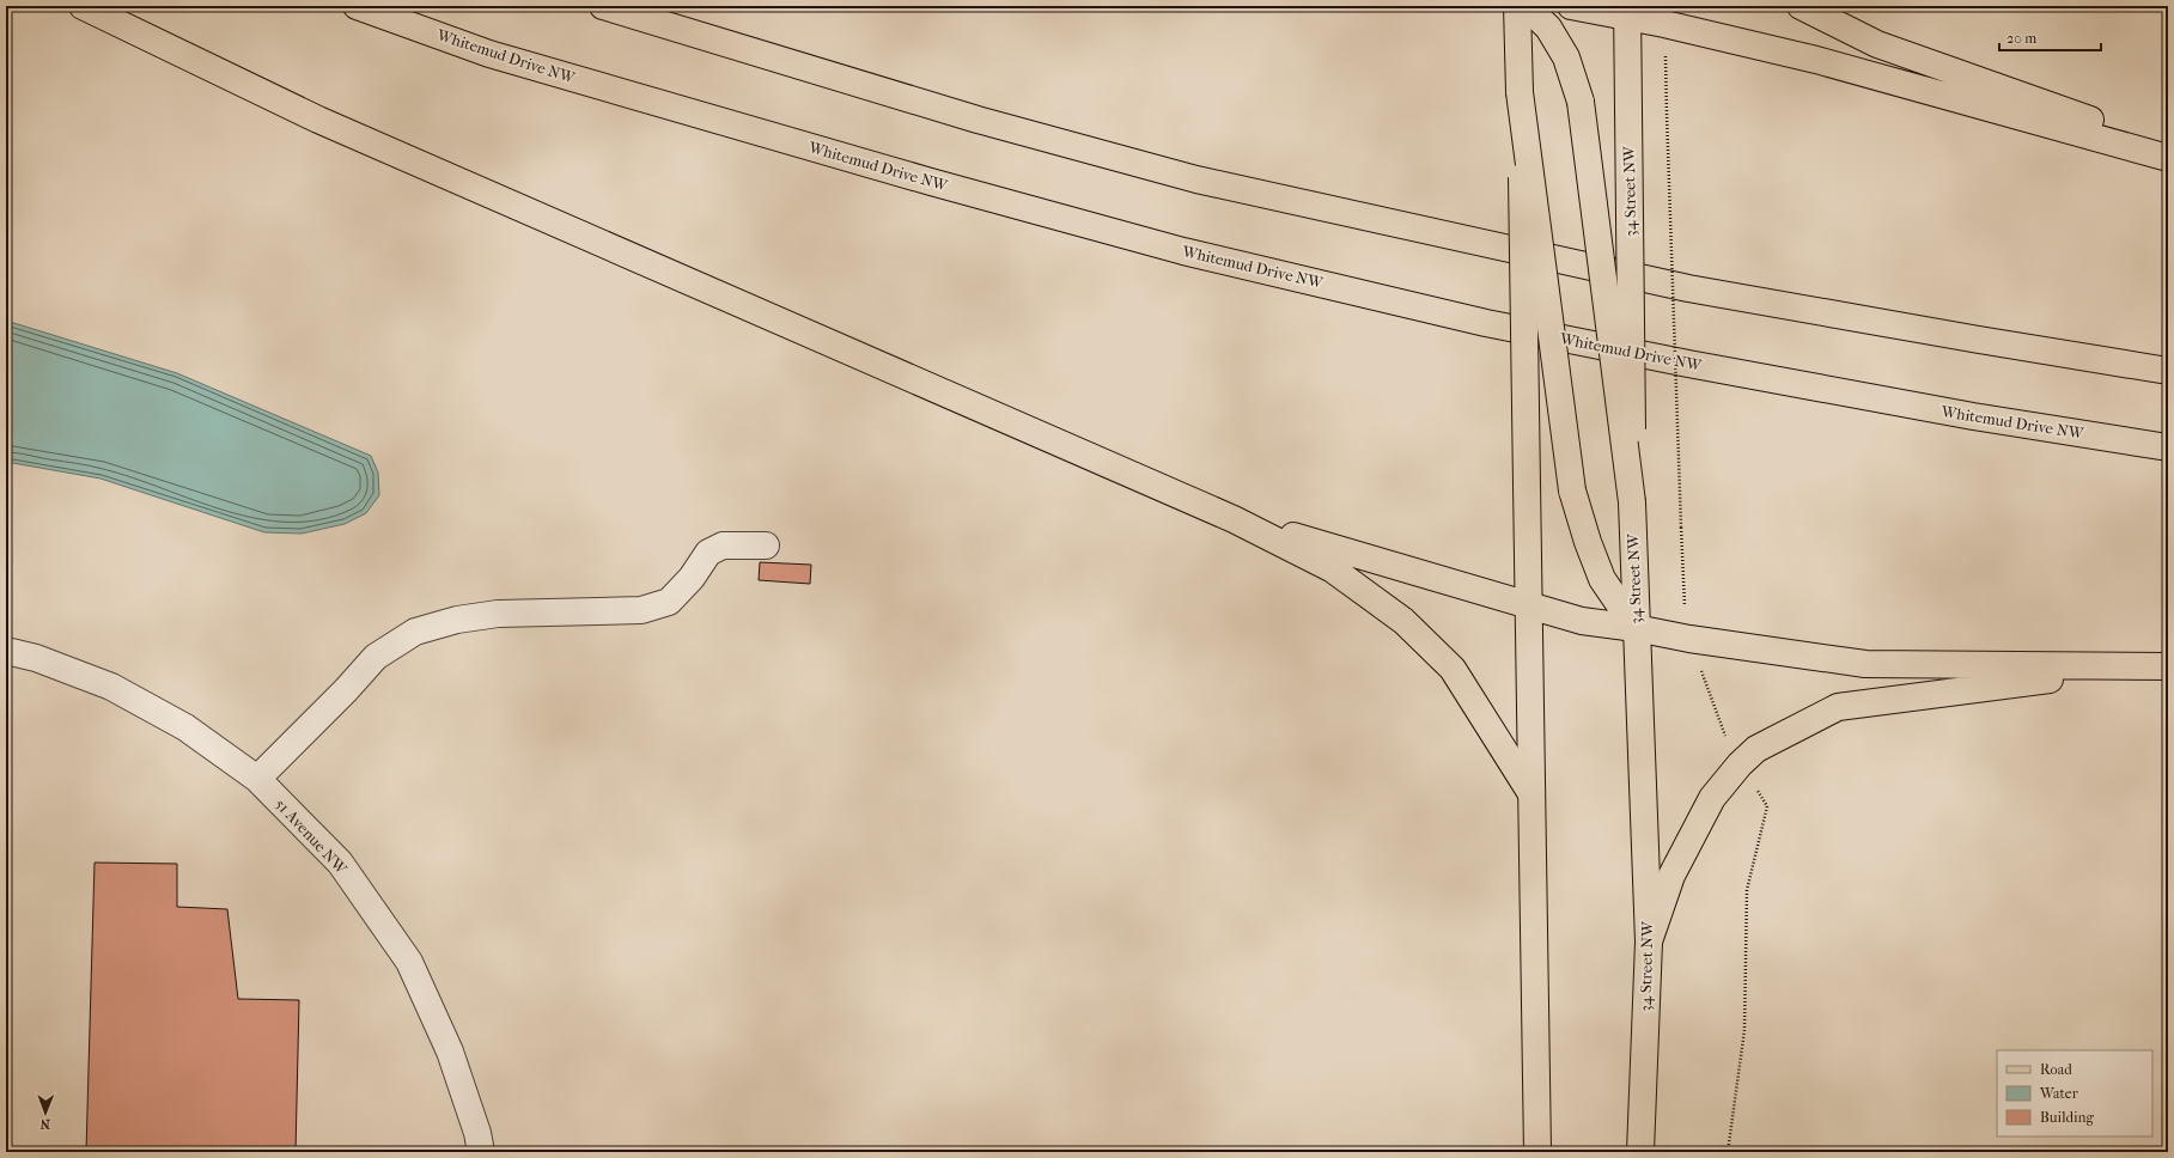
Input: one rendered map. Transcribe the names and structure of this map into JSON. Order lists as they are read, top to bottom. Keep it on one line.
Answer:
{"streets":{"main road":["Whitemud Drive NW","34 Street NW"],"street":["51 Avenue NW"]},"legend":["Road","Water","Building"],"scale_bar":"20 m","north":"bottom"}
